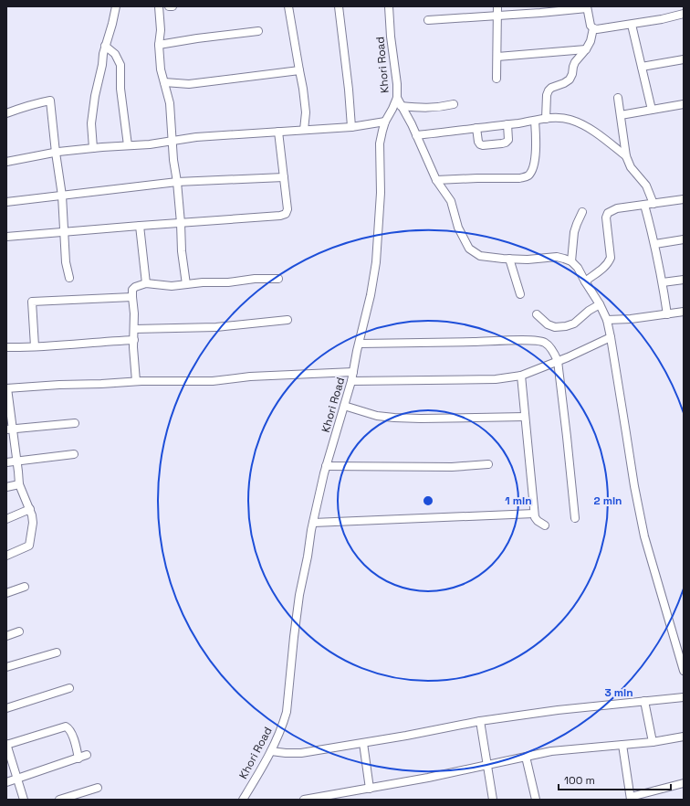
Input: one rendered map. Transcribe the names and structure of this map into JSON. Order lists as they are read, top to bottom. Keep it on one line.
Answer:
{"streets":{"street":["Khori Road"]},"scale_bar":"100 m","rings":["1 min","2 min","3 min"]}
